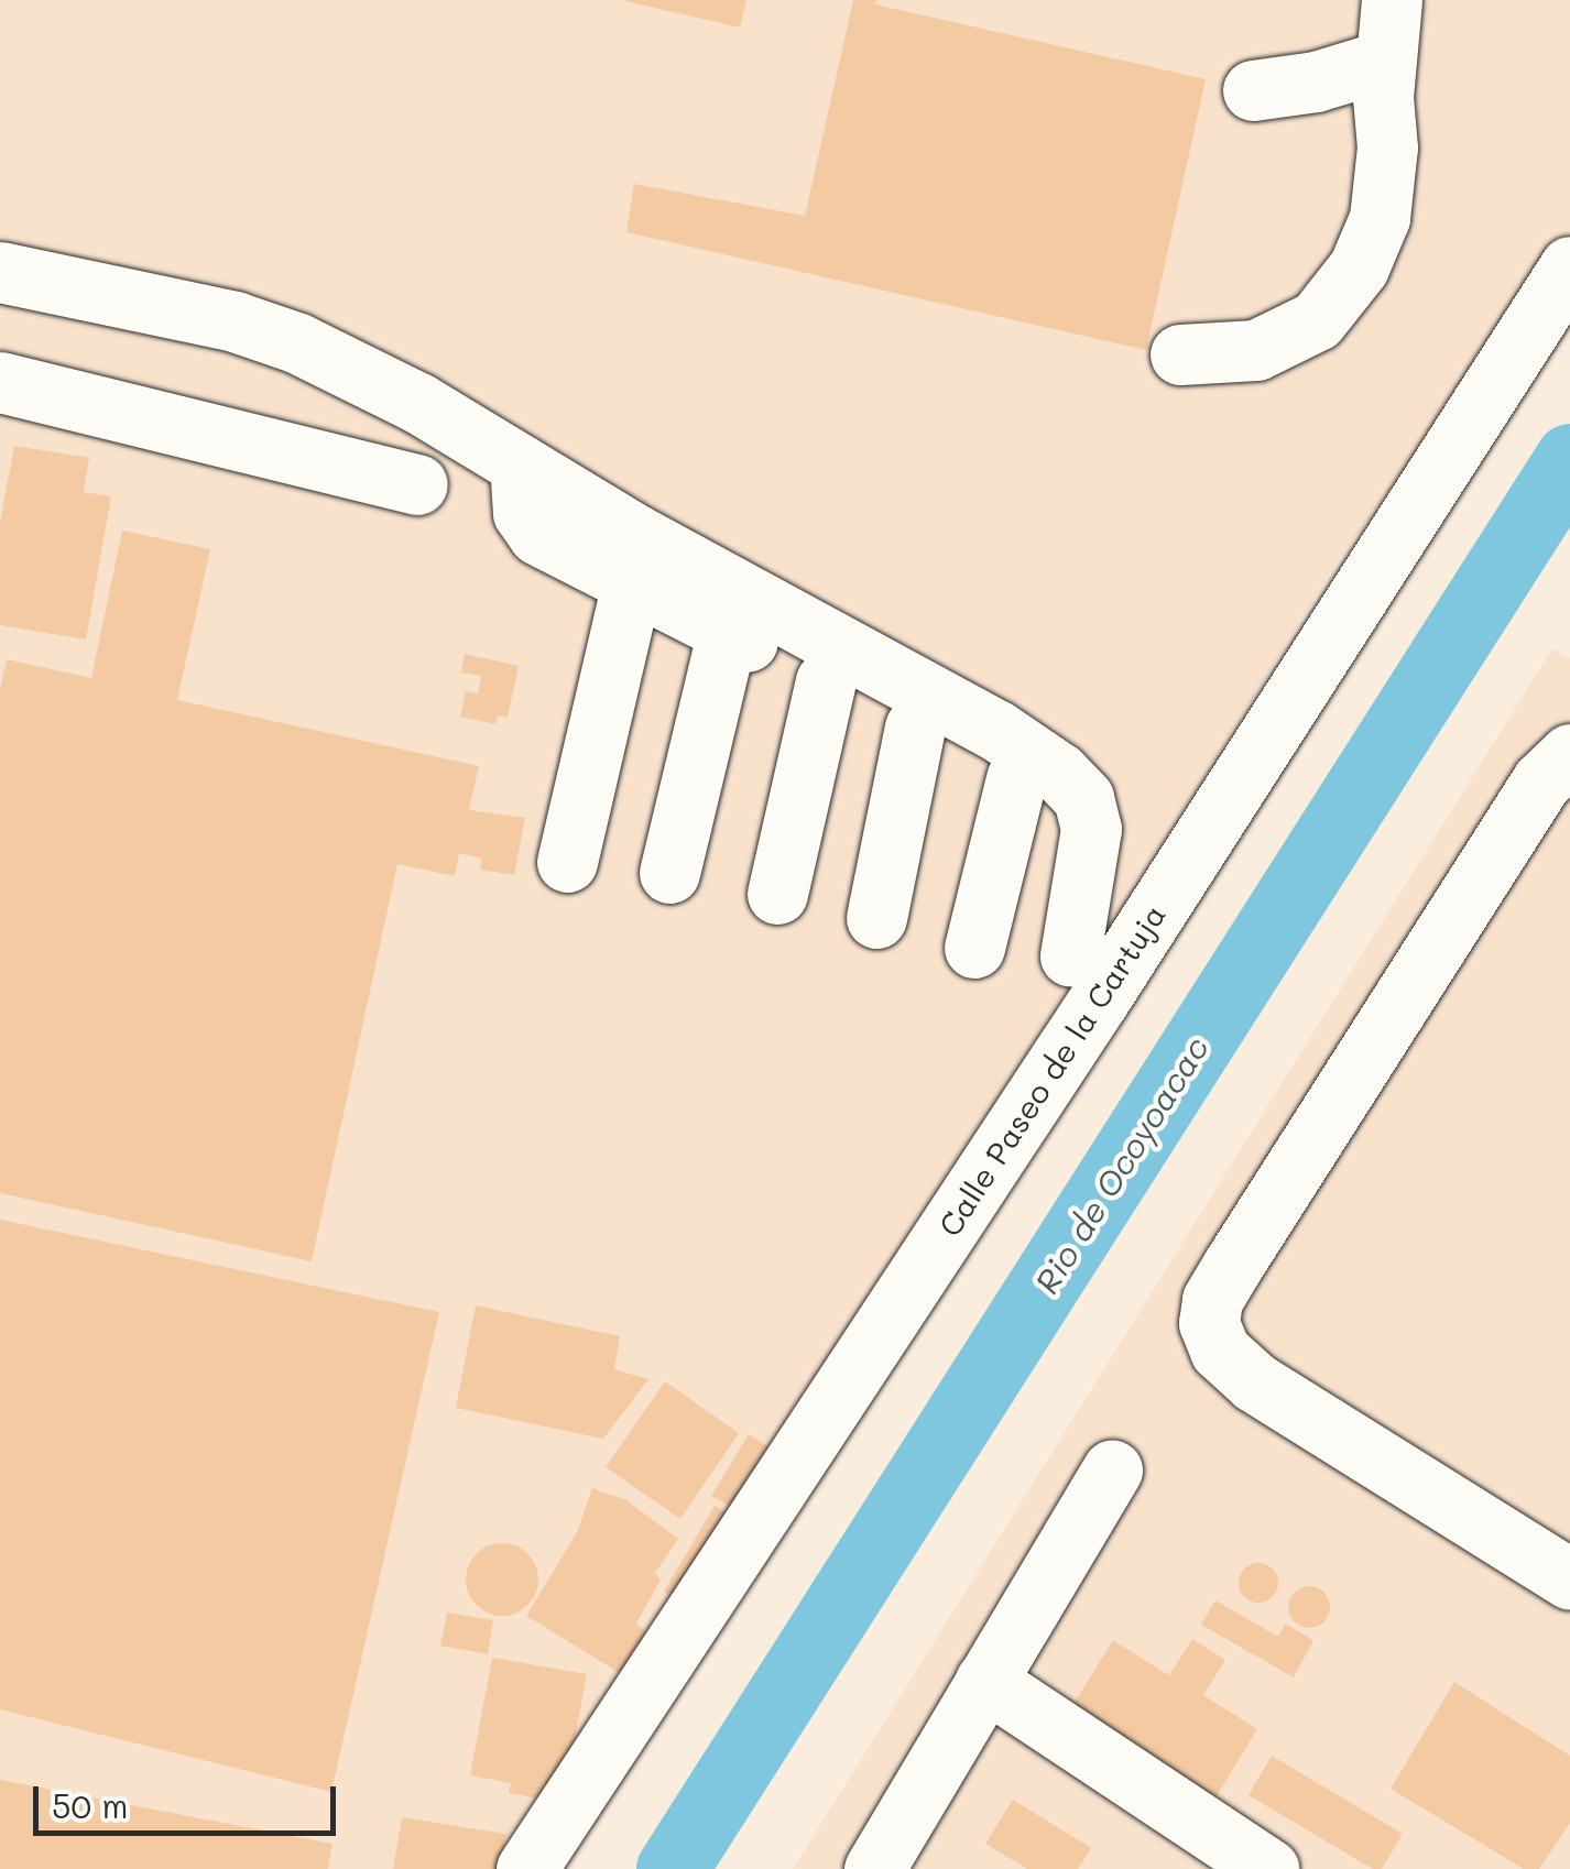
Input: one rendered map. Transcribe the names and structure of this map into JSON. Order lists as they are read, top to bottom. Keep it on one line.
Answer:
{"streets":{"street":["Calle Paseo de la Cartuja"]},"water":["Rio de Ocoyoacac"],"scale_bar":"50 m"}
